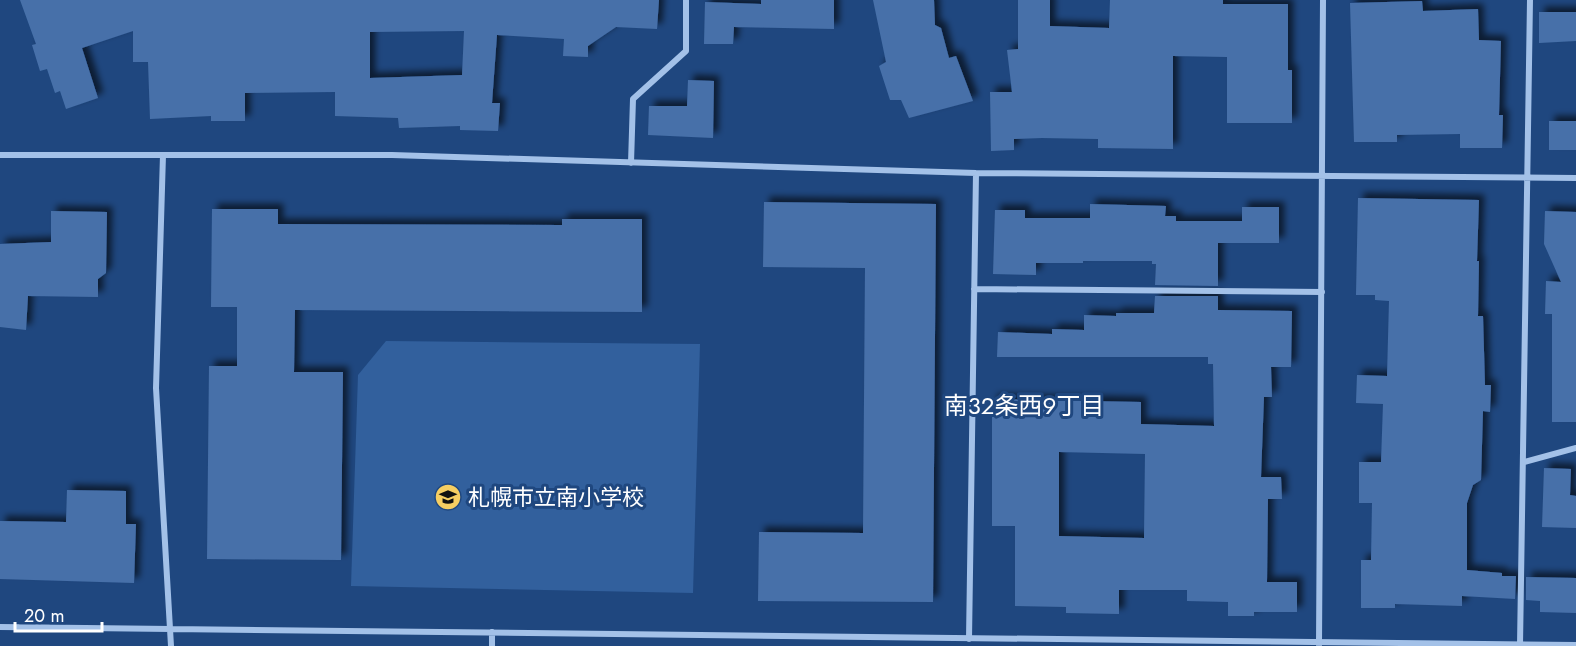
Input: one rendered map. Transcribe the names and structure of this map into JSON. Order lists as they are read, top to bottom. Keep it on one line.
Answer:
{"districts":["南32条西9丁目"],"places":{"school or university":["札幌市立南小学校"]},"scale_bar":"20 m"}
